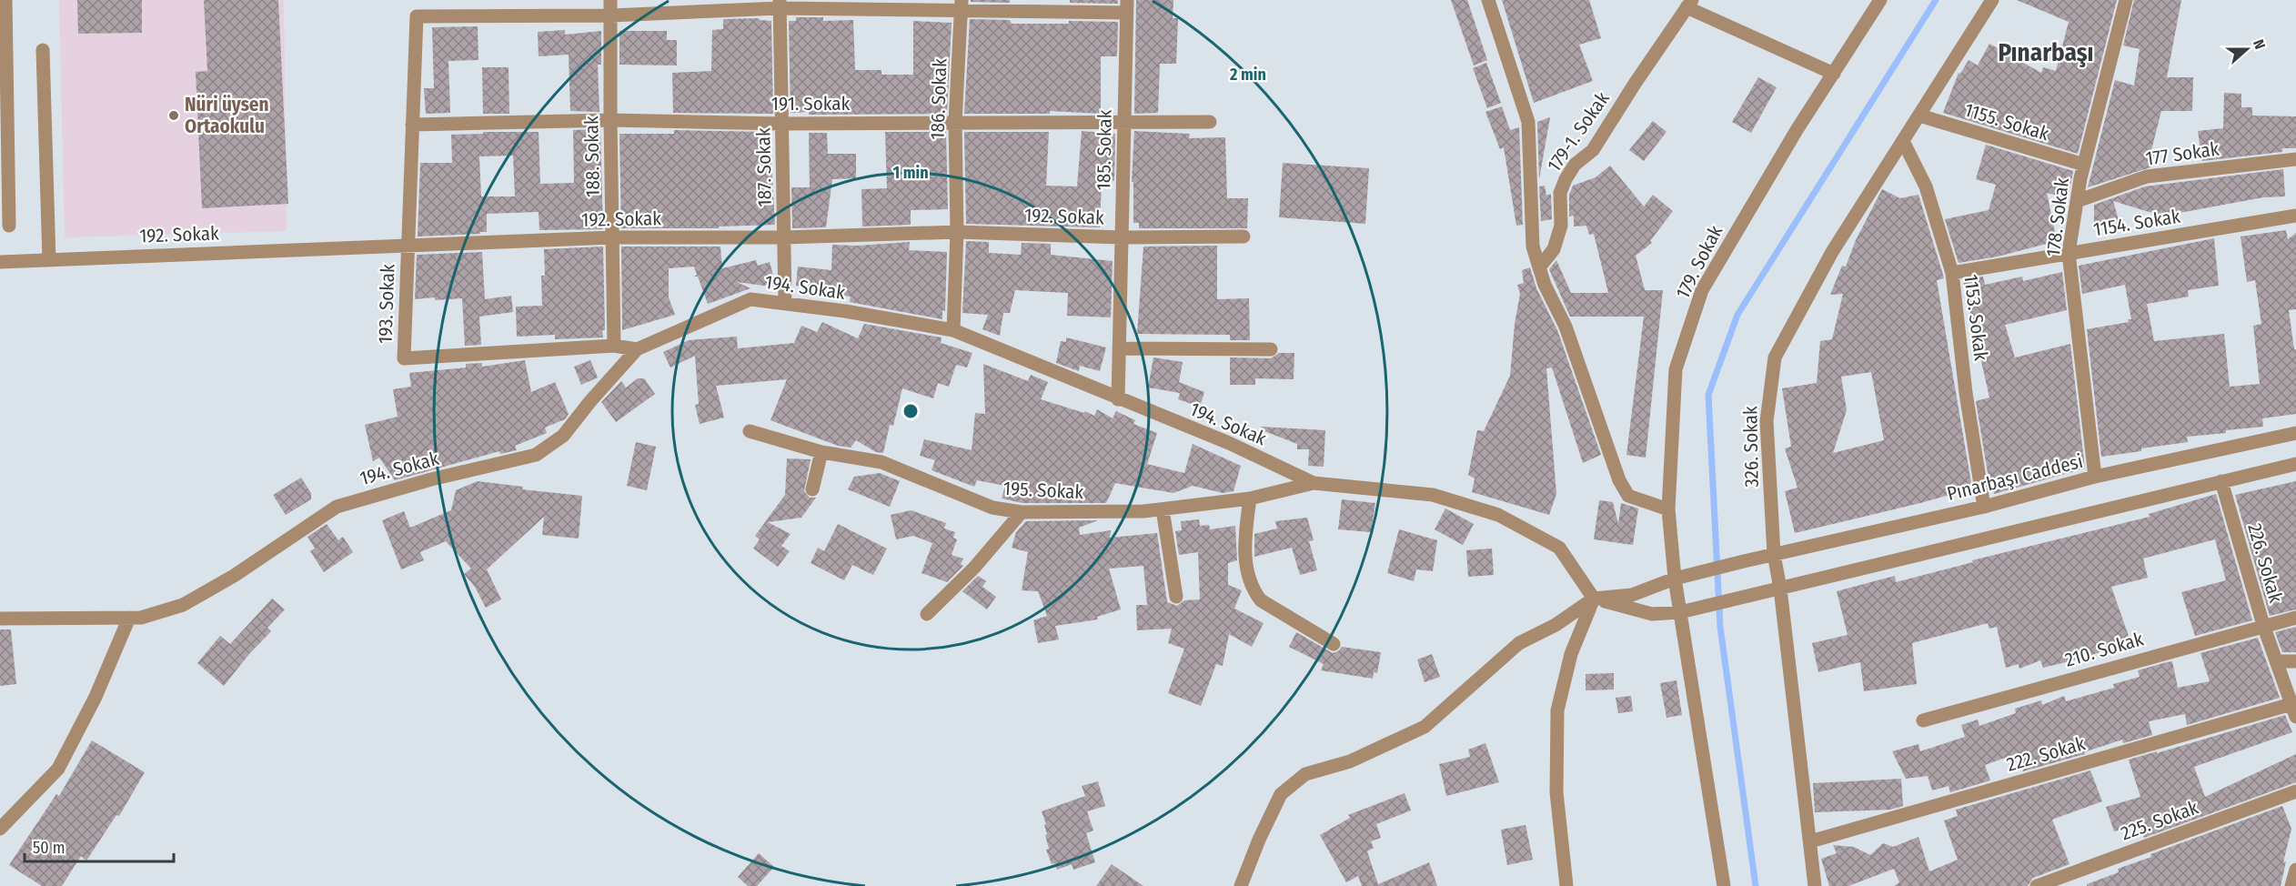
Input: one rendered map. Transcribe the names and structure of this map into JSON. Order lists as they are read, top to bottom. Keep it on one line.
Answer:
{"streets":{"street":["186. Sokak","191. Sokak","1155. Sokak","179-1. Sokak","185. Sokak","177 Sokak","188. Sokak","187. Sokak","192. Sokak","178. Sokak","1154. Sokak","179. Sokak","194. Sokak","193. Sokak","1153. Sokak","326. Sokak","Pınarbaşı Caddesi","195. Sokak","226. Sokak","210. Sokak","222. Sokak","225. Sokak"]},"crossings":[["186. Sokak","191. Sokak"],["186. Sokak","192. Sokak"],["186. Sokak","194. Sokak"],["191. Sokak","185. Sokak"],["191. Sokak","188. Sokak"],["191. Sokak","187. Sokak"],["191. Sokak","193. Sokak"],["1155. Sokak","178. Sokak"],["1155. Sokak","326. Sokak"],["185. Sokak","192. Sokak"],["185. Sokak","194. Sokak"],["177 Sokak","178. Sokak"],["188. Sokak","192. Sokak"],["188. Sokak","193. Sokak"],["187. Sokak","192. Sokak"],["187. Sokak","194. Sokak"],["192. Sokak","193. Sokak"],["178. Sokak","1154. Sokak"],["178. Sokak","Pınarbaşı Caddesi"],["1154. Sokak","1153. Sokak"],["179. Sokak","Pınarbaşı Caddesi"],["194. Sokak","193. Sokak"],["194. Sokak","Pınarbaşı Caddesi"],["194. Sokak","195. Sokak"],["1153. Sokak","326. Sokak"],["1153. Sokak","Pınarbaşı Caddesi"],["326. Sokak","Pınarbaşı Caddesi"],["326. Sokak","222. Sokak"],["226. Sokak","210. Sokak"],["226. Sokak","222. Sokak"]],"districts":["Pınarbaşı"],"places":["Nüri üysen Ortaokulu"],"scale_bar":"50 m","north":"right","rings":["2 min","1 min"]}
